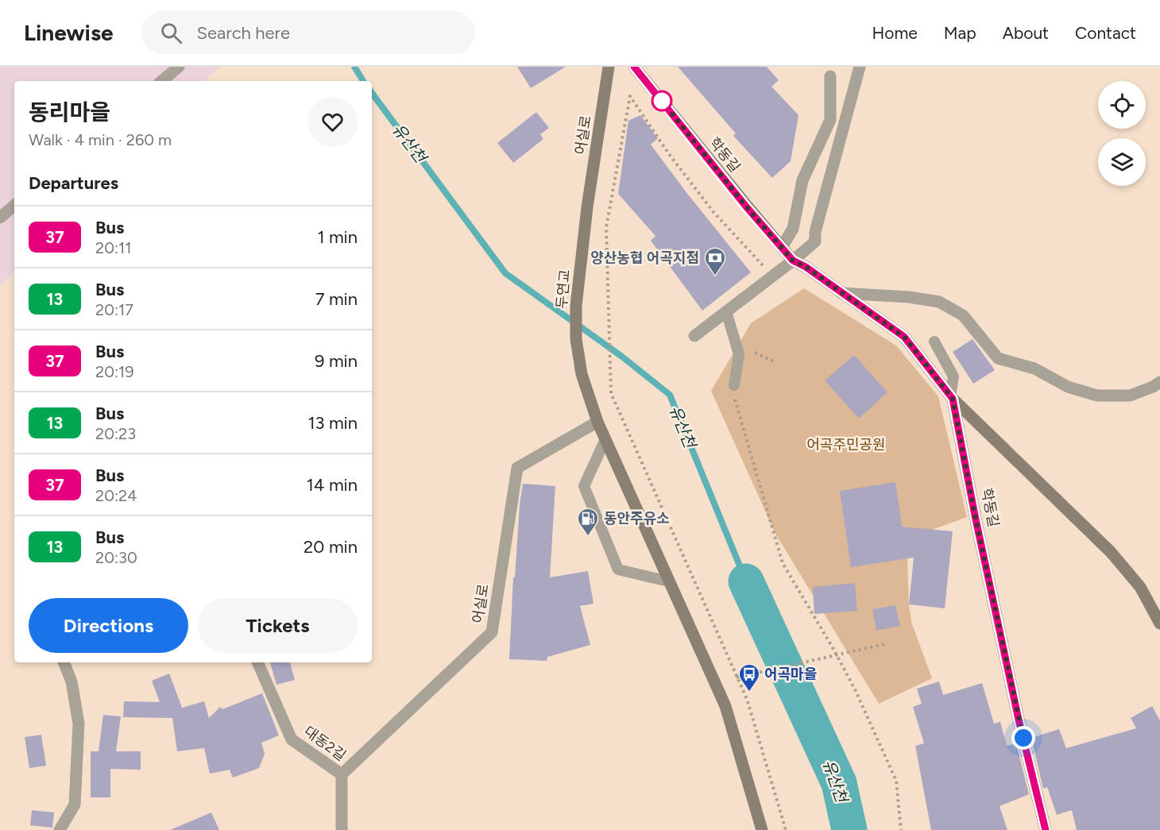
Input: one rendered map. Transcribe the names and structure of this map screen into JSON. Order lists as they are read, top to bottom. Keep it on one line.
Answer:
{"streets":{"street":["어실로","학동길","두연교","대동2길"]},"crossings":[["어실로","두연교"],["어실로","대동2길"]],"water":["유산천"],"parks":["어곡주민공원"],"places":{"bank":["양산농협 어곡지점"],"fuel station":["동안주유소"],"bus stop":["어곡마을"]},"lines":["bus line 37"],"page":{"header":"Linewise","search":"Search here","nav":["Home","Map","About","Contact"],"heading":[["동리마을","Walk · 4 min · 260 m"],"Departures"],"list":[{"mark":"37","name":"Bus","note":"20:11","value":"1 min"},{"mark":"13","name":"Bus","note":"20:17","value":"7 min"},{"mark":"37","name":"Bus","note":"20:19","value":"9 min"},{"mark":"13","name":"Bus","note":"20:23","value":"13 min"},{"mark":"37","name":"Bus","note":"20:24","value":"14 min"},{"mark":"13","name":"Bus","note":"20:30","value":"20 min"}],"buttons":["Directions","Tickets"]}}
